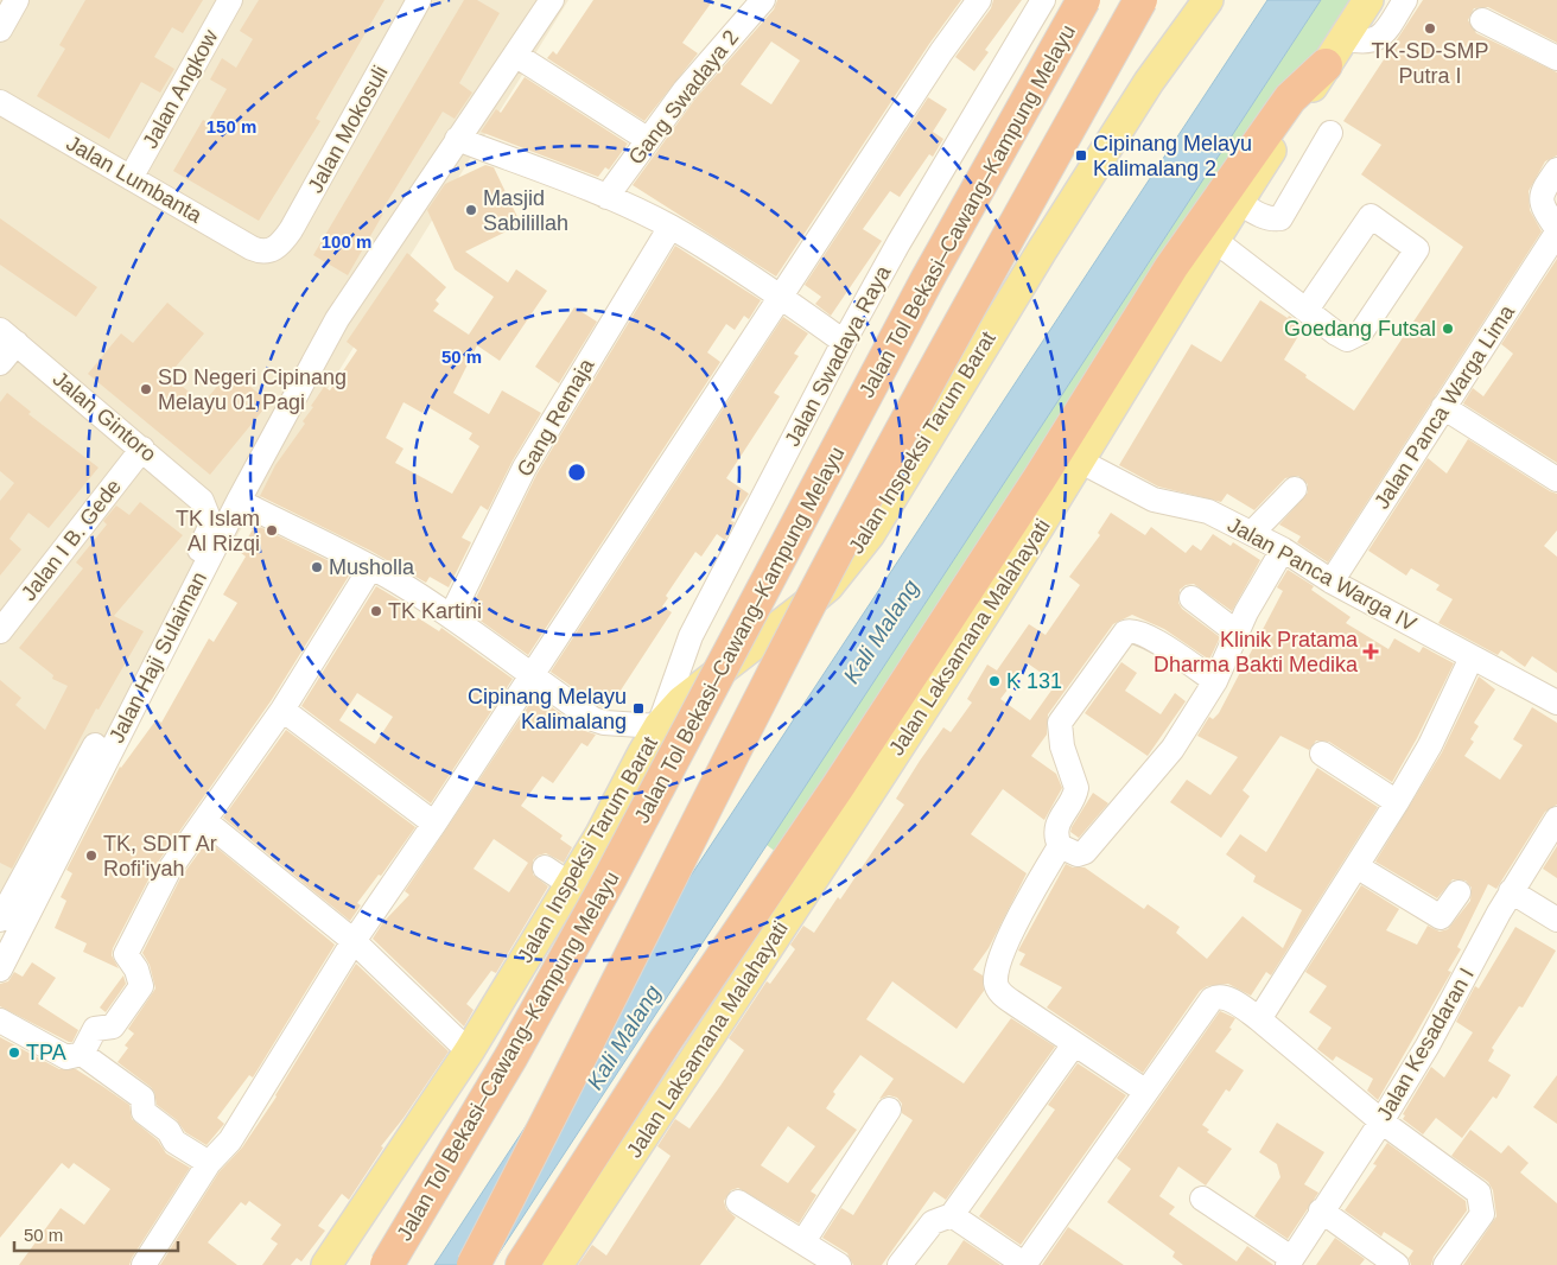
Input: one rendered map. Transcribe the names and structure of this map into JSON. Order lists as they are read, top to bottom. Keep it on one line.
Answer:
{"streets":{"highway":["Jalan Tol Bekasi–Cawang–Kampung Melayu"],"main road":["Jalan Inspeksi Tarum Barat","Jalan Laksamana Malahayati"],"street":["Jalan Angkow","Gang Swadaya 2","Jalan Mokosuli","Jalan Lumbanta","Jalan Swadaya Raya","Jalan Panca Warga Lima","Jalan Gintoro","Gang Remaja","Jalan I B. Gede","Jalan Panca Warga IV","Jalan Haji Sulaiman","Jalan Kesadaran I"]},"crossings":[["Jalan Angkow","Jalan Lumbanta"],["Jalan Mokosuli","Jalan Lumbanta"],["Jalan Swadaya Raya","Jalan Inspeksi Tarum Barat"],["Jalan Panca Warga Lima","Jalan Panca Warga IV"],["Jalan Gintoro","Jalan I B. Gede"],["Jalan Panca Warga IV","Jalan Laksamana Malahayati"]],"water":["Kali Malang"],"places":{"other":["TK-SD-SMP Putra I","Masjid Sabilillah","Goedang Futsal","SD Negeri Cipinang Melayu 01 Pagi","TK Islam Al Rizqi","Musholla","TK Kartini","K 131","TK, SDIT Ar Rofi'iyah","TPA"],"transit":["Cipinang Melayu Kalimalang 2","Cipinang Melayu Kalimalang"],"health":["Klinik Pratama Dharma Bakti Medika"]},"scale_bar":"50 m","rings":["150 m","100 m","50 m"]}
